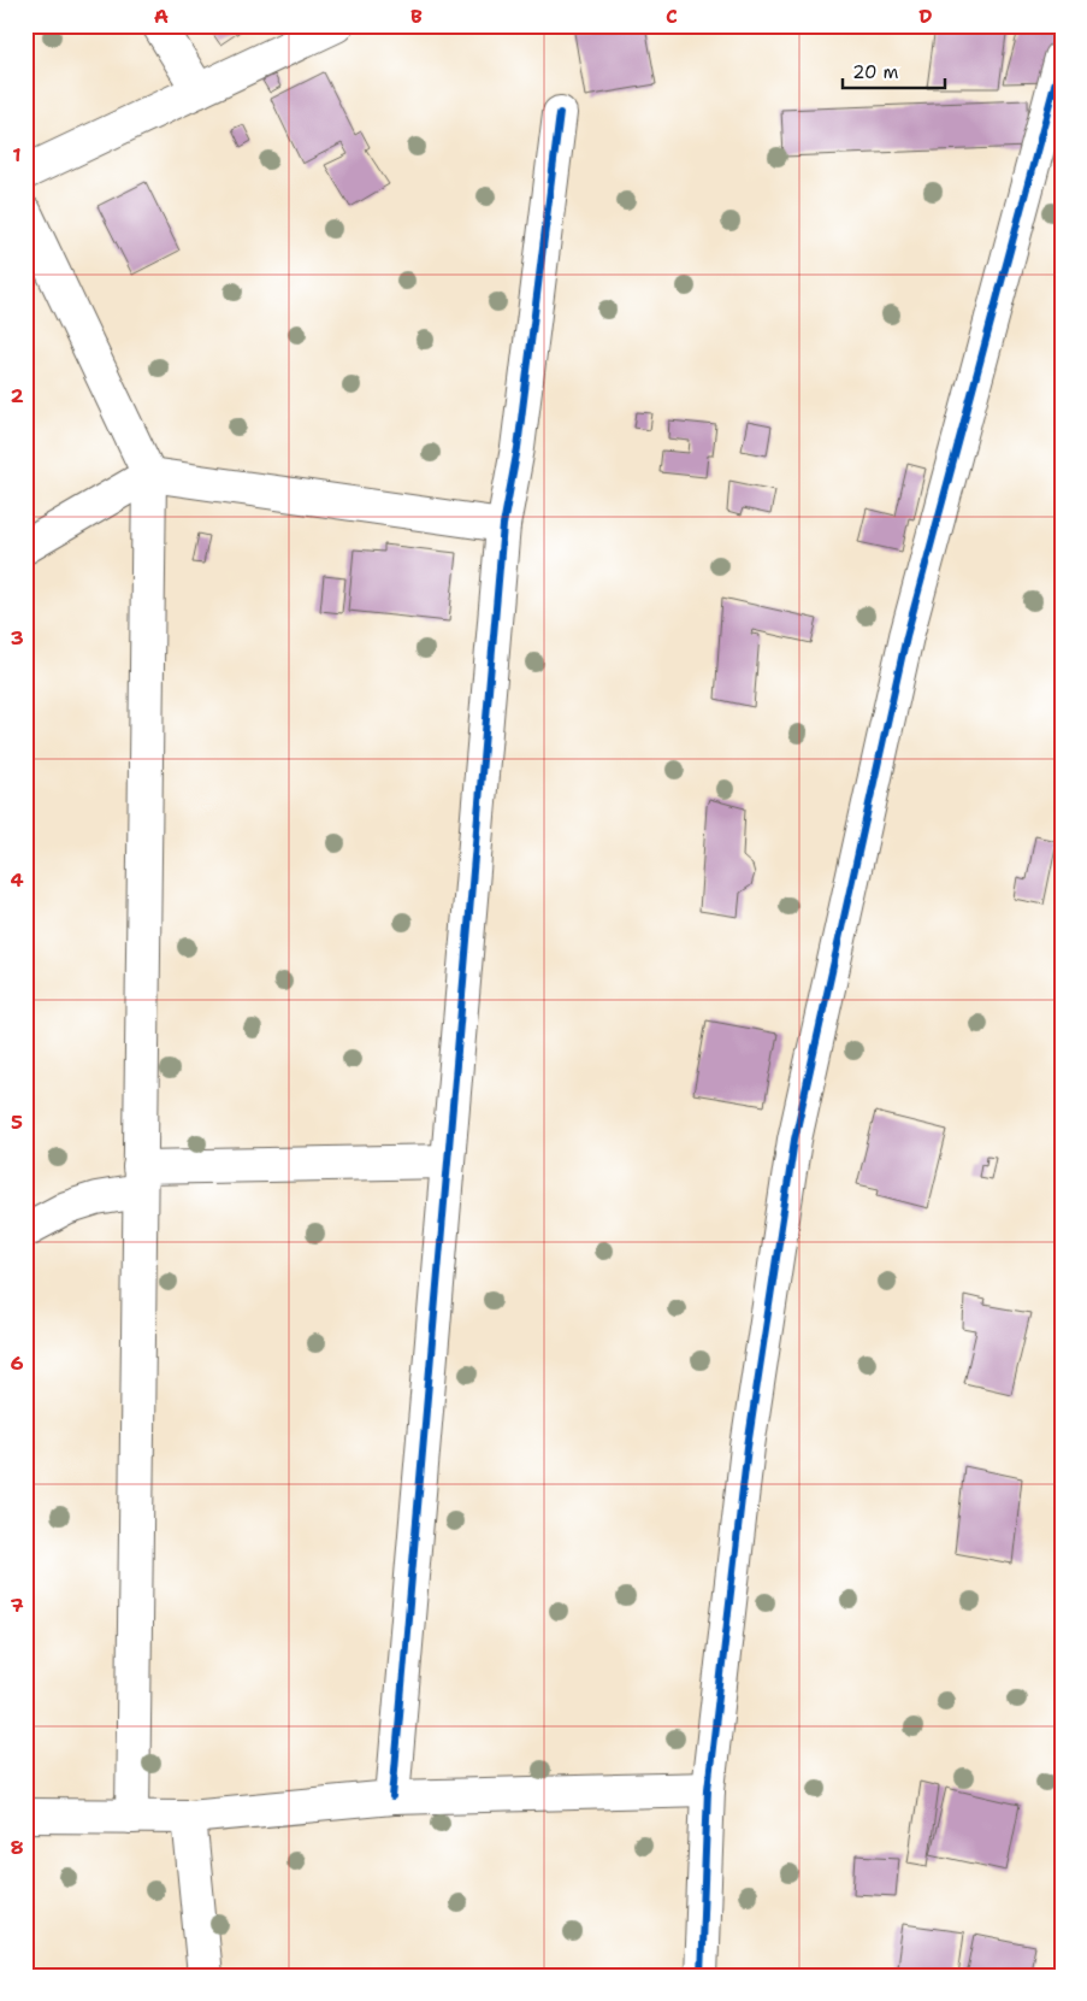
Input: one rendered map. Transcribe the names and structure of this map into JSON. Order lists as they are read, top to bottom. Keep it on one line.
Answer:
{"scale_bar":"20 m","grid":{"columns":["A","B","C","D"],"rows":["1","2","3","4","5","6","7","8"]}}
